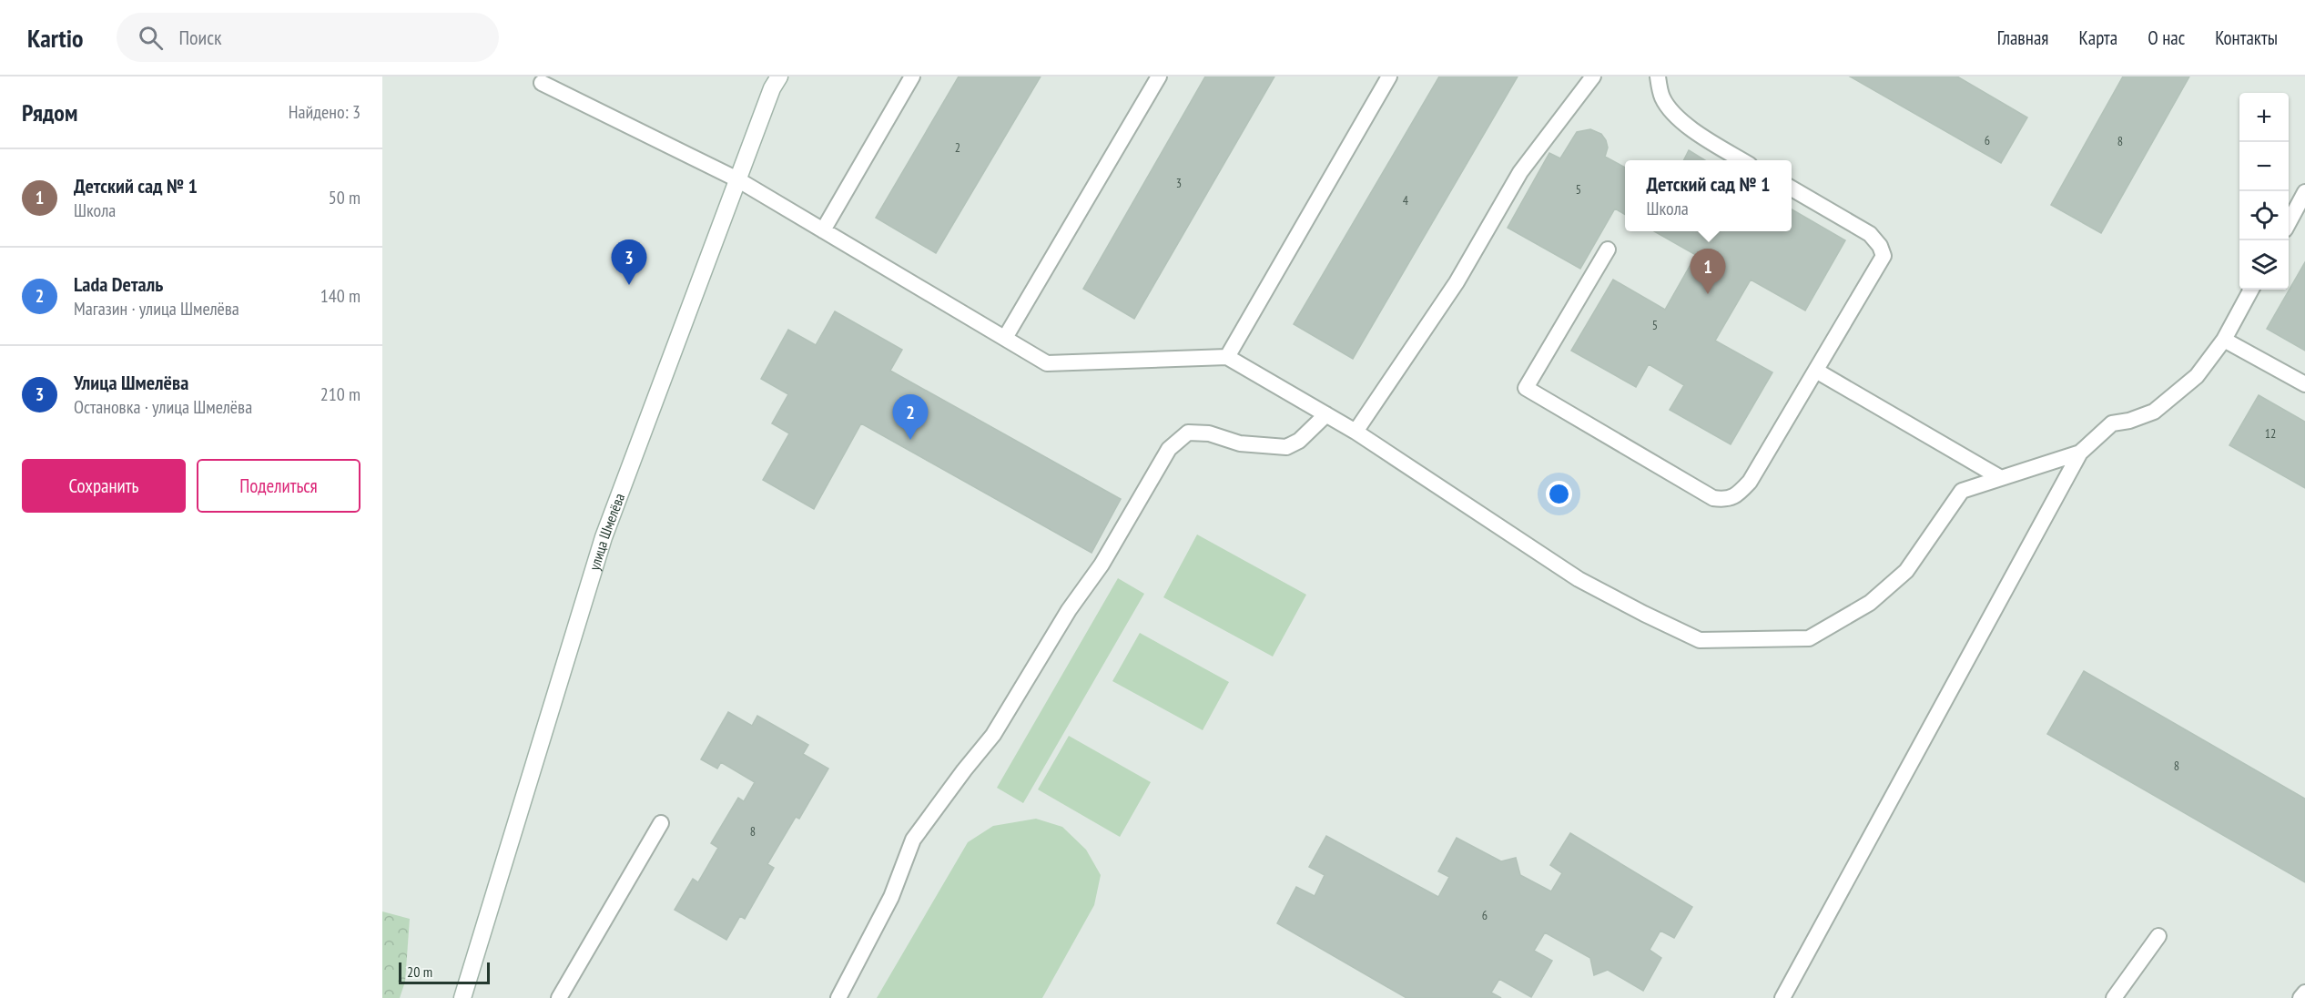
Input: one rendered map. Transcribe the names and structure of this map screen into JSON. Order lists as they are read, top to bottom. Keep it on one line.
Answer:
{"streets":{"main road":["улица Шмелёва"]},"house_numbers":["6","8","2","3","5","4","5","12","8","8","6"],"scale_bar":"20 m","page":{"header":"Kartio","search":"Поиск","nav":["Главная","Карта","О нас","Контакты"],"heading":["Рядом","Найдено: 3"],"map_buttons":["+","−"],"list":[{"mark":"1","name":"Детский сад № 1","note":"Школа","value":"50 m"},{"mark":"2","name":"Lada Dеталь","note":"Магазин · улица Шмелёва","value":"140 m"},{"mark":"3","name":"Улица Шмелёва","note":"Остановка · улица Шмелёва","value":"210 m"}],"popup":["Детский сад № 1","Школа"],"pins":["3","1","2"],"buttons":["Сохранить","Поделиться"],"scale":"20 m"}}
